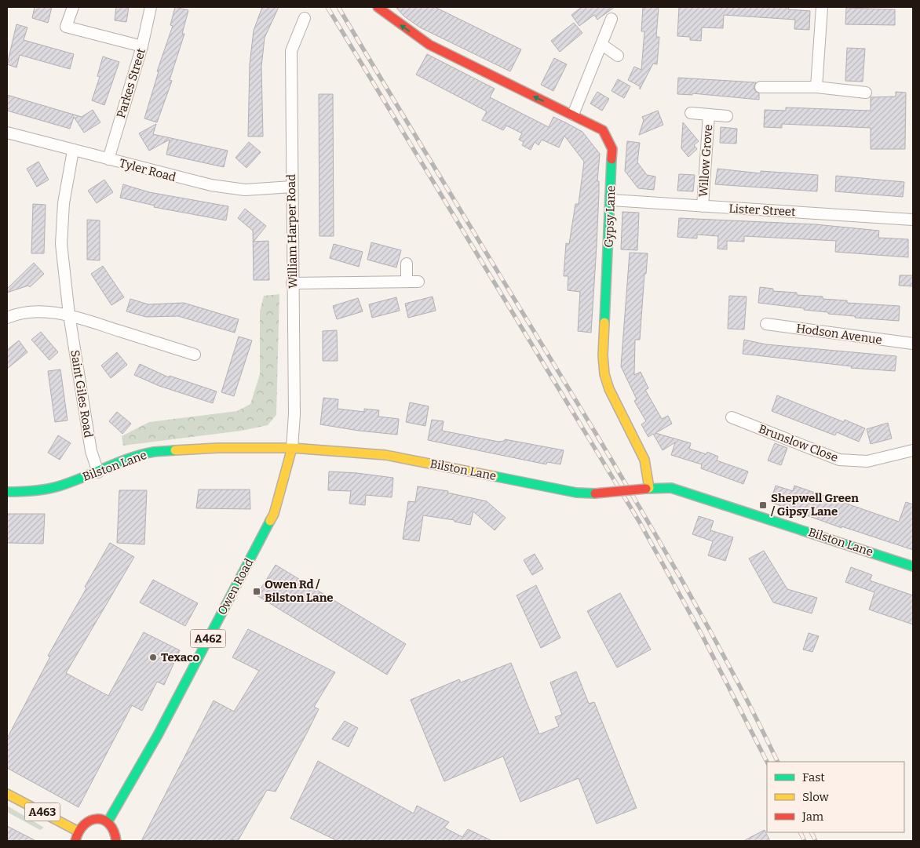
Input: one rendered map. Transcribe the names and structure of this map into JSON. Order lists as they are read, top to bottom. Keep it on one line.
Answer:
{"streets":{"main road":["Gypsy Lane","Bilston Lane","Owen Road","A462","A463"],"street":["Parkes Street","Willow Grove","Tyler Road","Lister Street","William Harper Road","Hodson Avenue","Saint Giles Road","Brunslow Close"]},"crossings":[["Parkes Street","Tyler Road"],["Willow Grove","Lister Street"],["Tyler Road","William Harper Road"],["Tyler Road","Saint Giles Road"],["Lister Street","Gypsy Lane"],["Gypsy Lane","Bilston Lane"],["William Harper Road","Bilston Lane"],["William Harper Road","Owen Road"],["Saint Giles Road","Bilston Lane"],["Bilston Lane","Owen Road"]],"one_way":["Gypsy Lane"],"places":{"transit":["Shepwell Green / Gipsy Lane","Owen Rd / Bilston Lane"],"other":["Texaco"]},"legend":["Fast","Slow","Jam"]}
